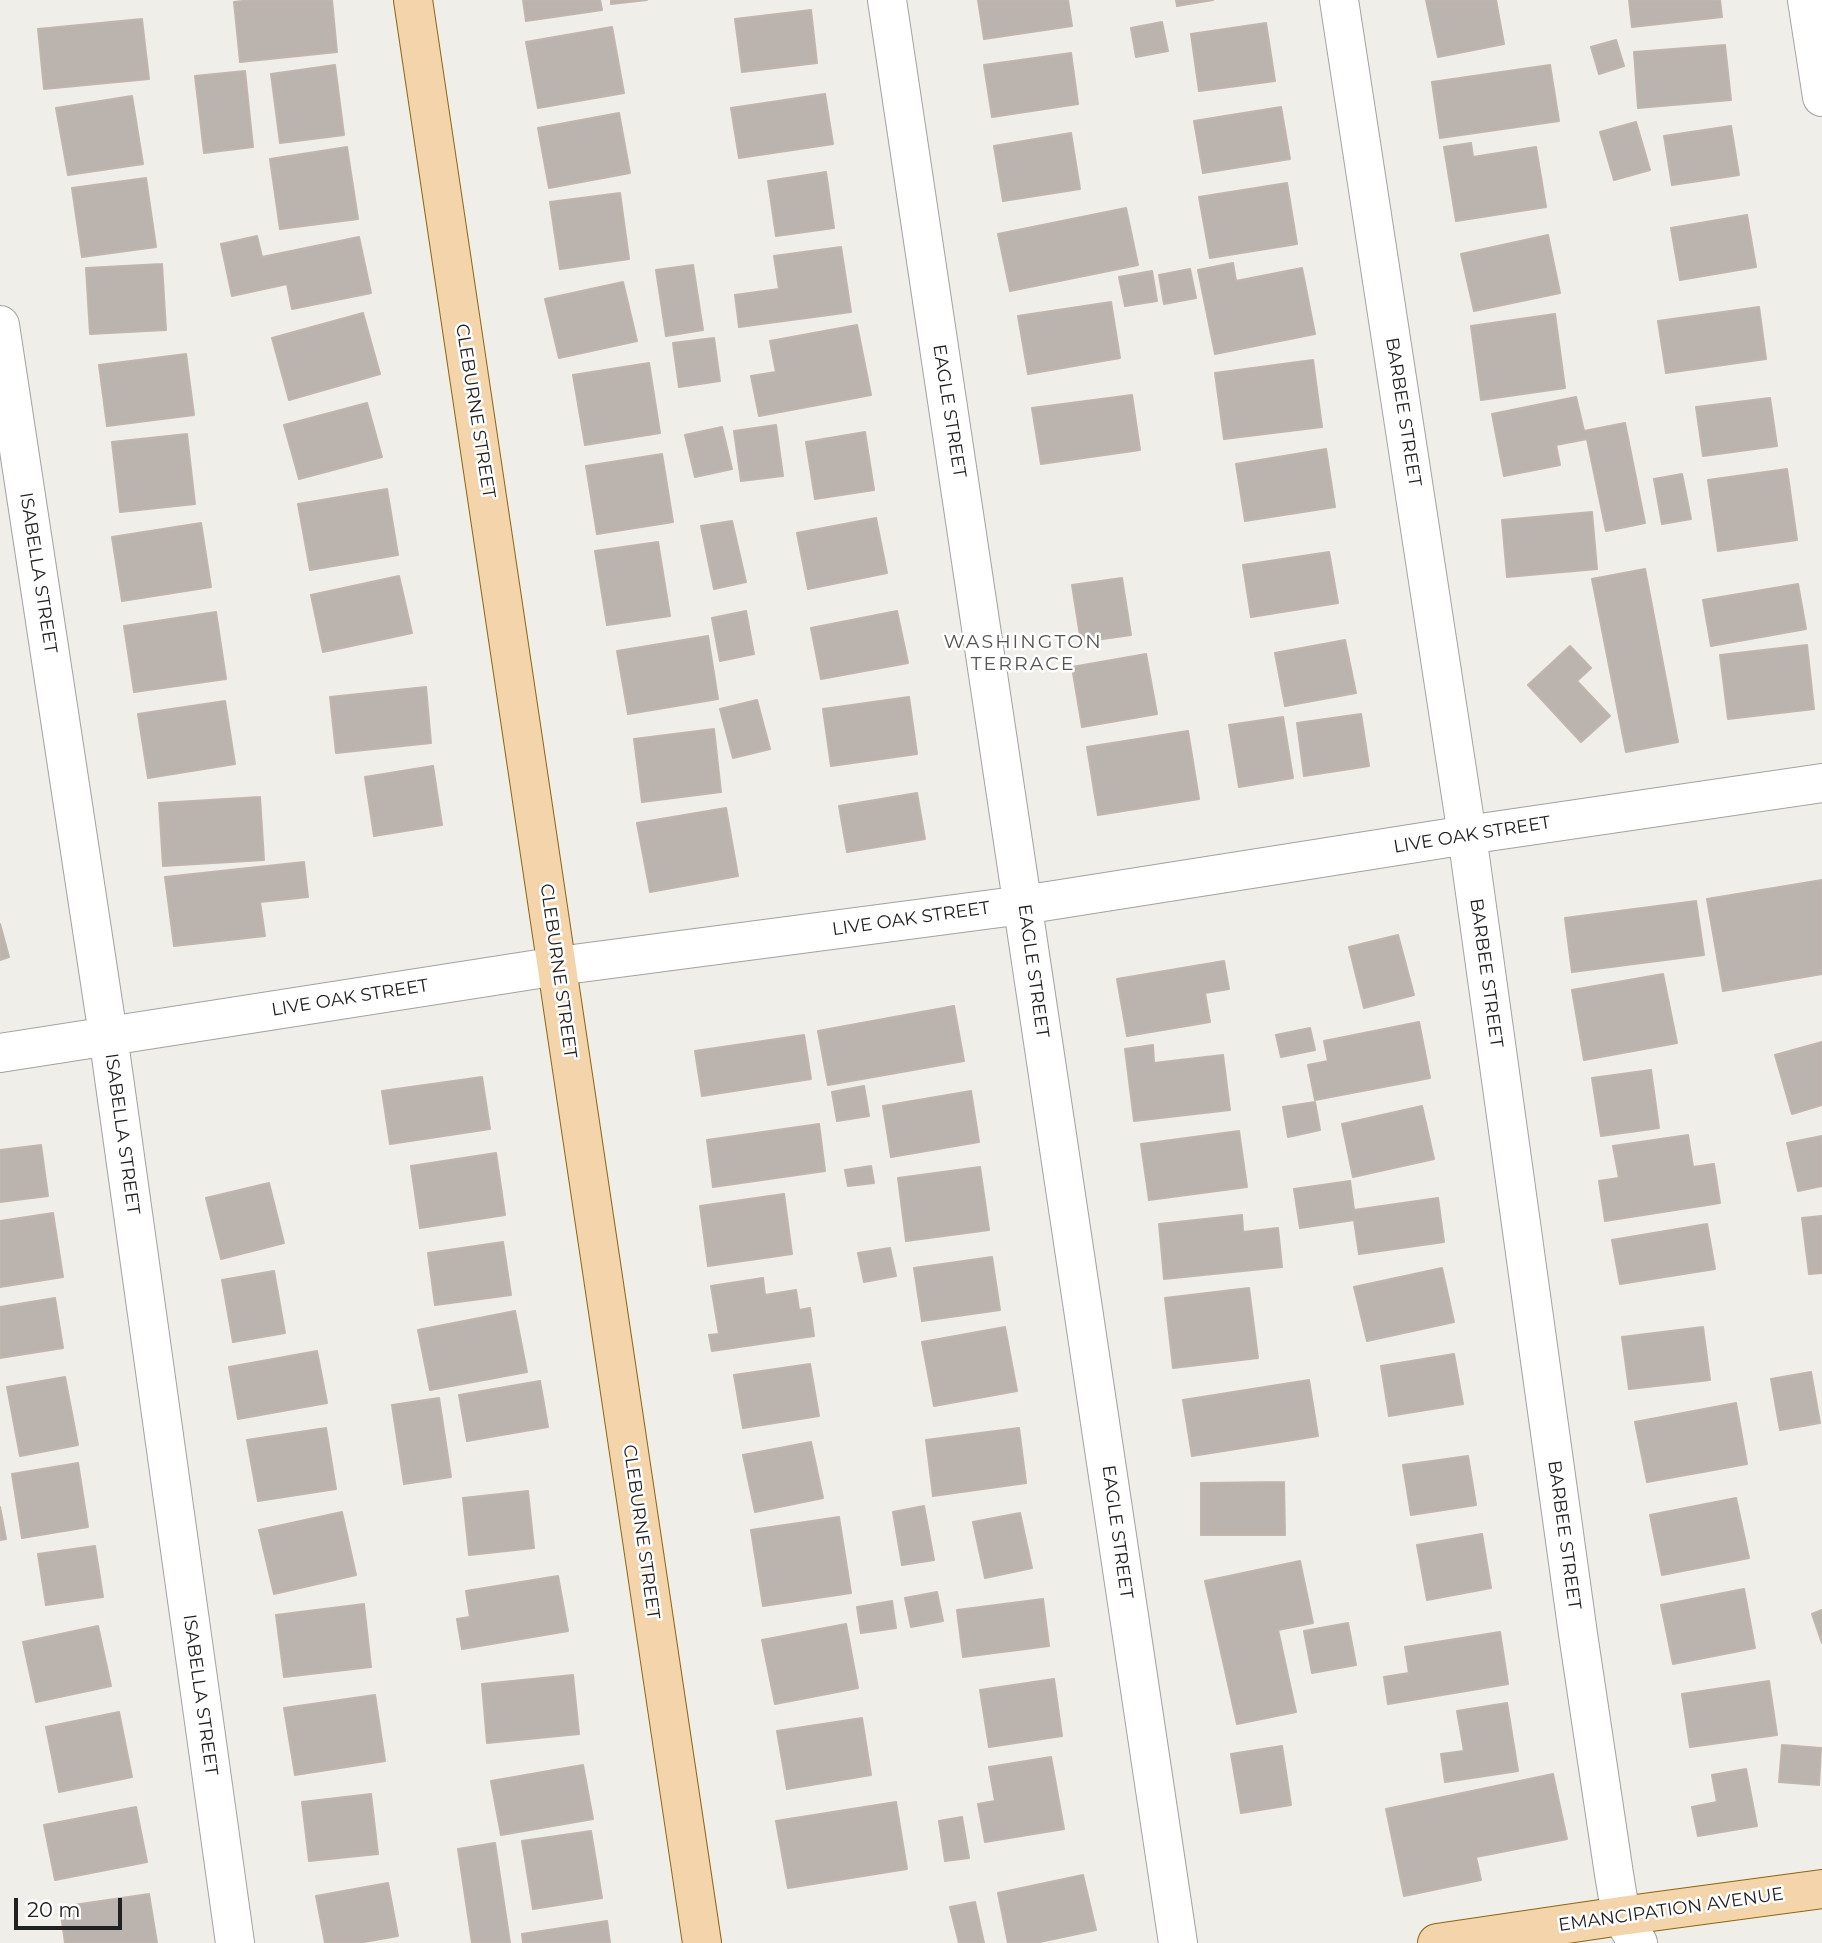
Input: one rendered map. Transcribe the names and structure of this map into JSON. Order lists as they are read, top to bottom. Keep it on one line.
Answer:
{"streets":{"main road":["CLEBURNE STREET","EMANCIPATION AVENUE"],"street":["EAGLE STREET","BARBEE STREET","ISABELLA STREET","LIVE OAK STREET"]},"crossings":[["CLEBURNE STREET","LIVE OAK STREET"],["EAGLE STREET","LIVE OAK STREET"],["BARBEE STREET","LIVE OAK STREET"],["BARBEE STREET","EMANCIPATION AVENUE"],["ISABELLA STREET","LIVE OAK STREET"]],"districts":["WASHINGTON TERRACE"],"scale_bar":"20 m"}
